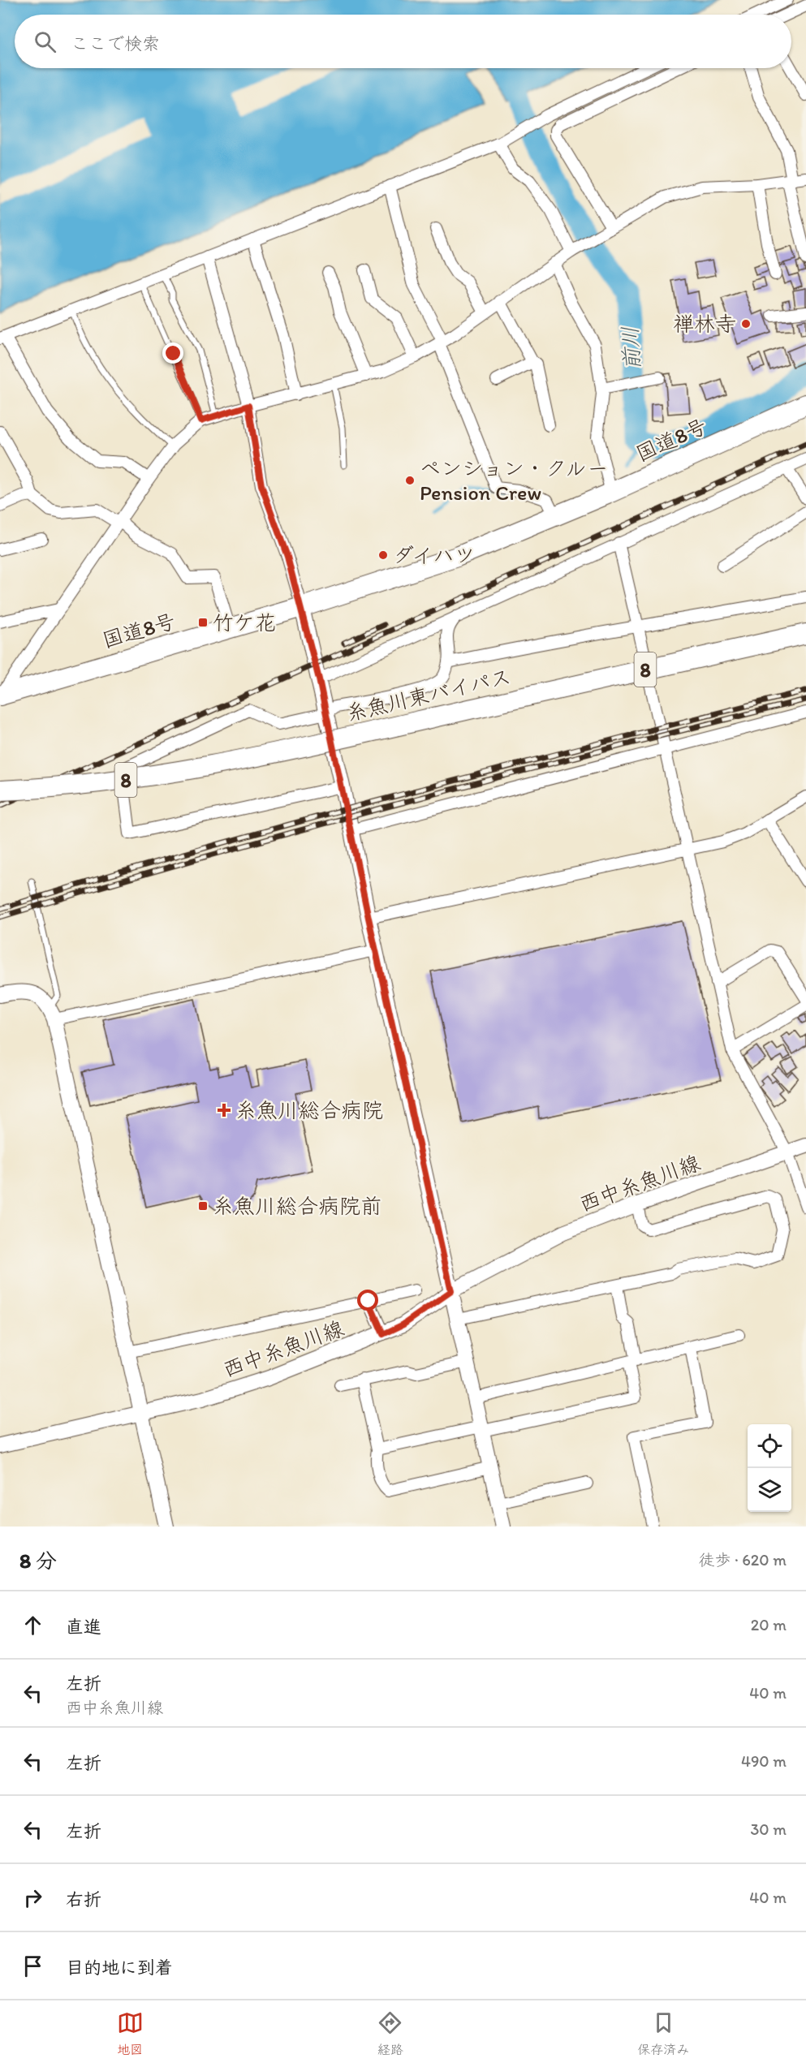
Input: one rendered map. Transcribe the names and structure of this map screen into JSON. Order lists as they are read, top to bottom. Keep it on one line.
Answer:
{"streets":{"highway":["国道8号","8","糸魚川東バイパス"],"street":["西中糸魚川線"]},"water":["前川"],"places":{"other":["禅林寺","ペンション・クルー Pension Crew","ダイハツ"],"transit":["竹ケ花","糸魚川総合病院前"],"health":["糸魚川総合病院"]},"page":{"search":"ここで検索","heading":["8 分","徒歩 · 620 m"],"list":[["直進","20 m"],["左折","西中糸魚川線","40 m"],["左折","490 m"],["左折","30 m"],["右折","40 m"],"目的地に到着"],"nav":["地図","経路","保存済み"]}}
